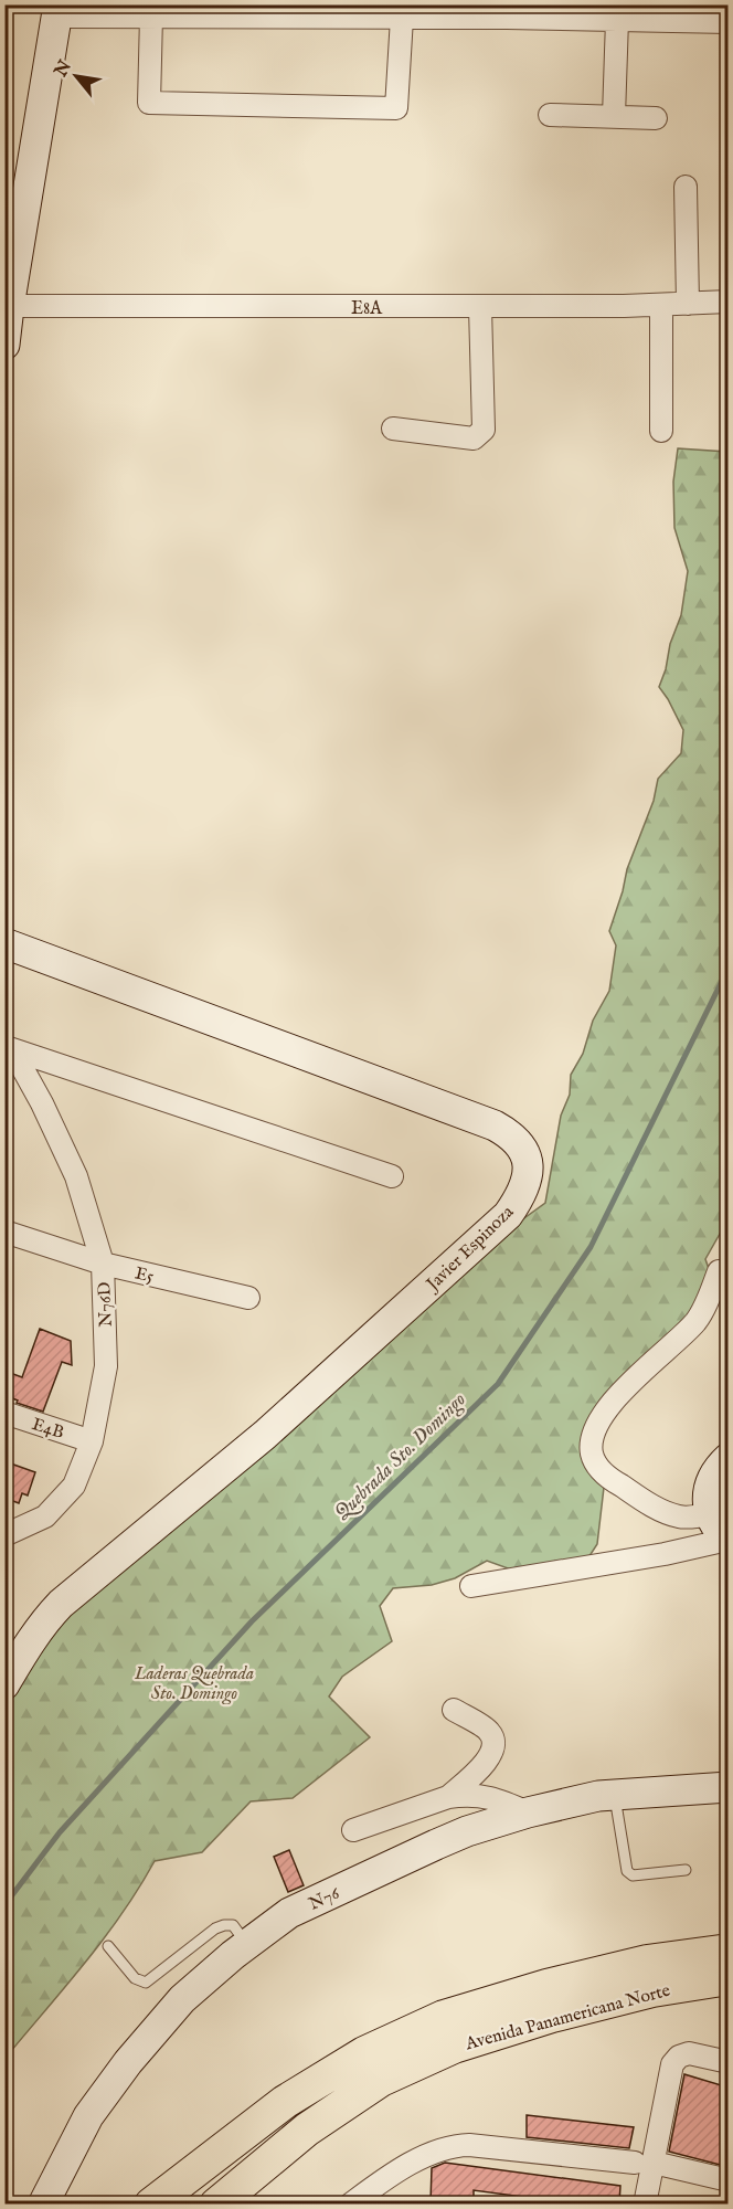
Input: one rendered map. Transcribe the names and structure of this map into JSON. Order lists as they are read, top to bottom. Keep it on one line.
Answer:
{"streets":{"main road":["Avenida Panamericana Norte"],"street":["E8A","Javier Espinoza","E5","N76D","E4B","N76"]},"crossings":[["E5","N76D"],["N76D","E4B"]],"water":["Quebrada Sto. Domingo"],"parks":["Laderas Quebrada Sto. Domingo"],"north":"top left"}
